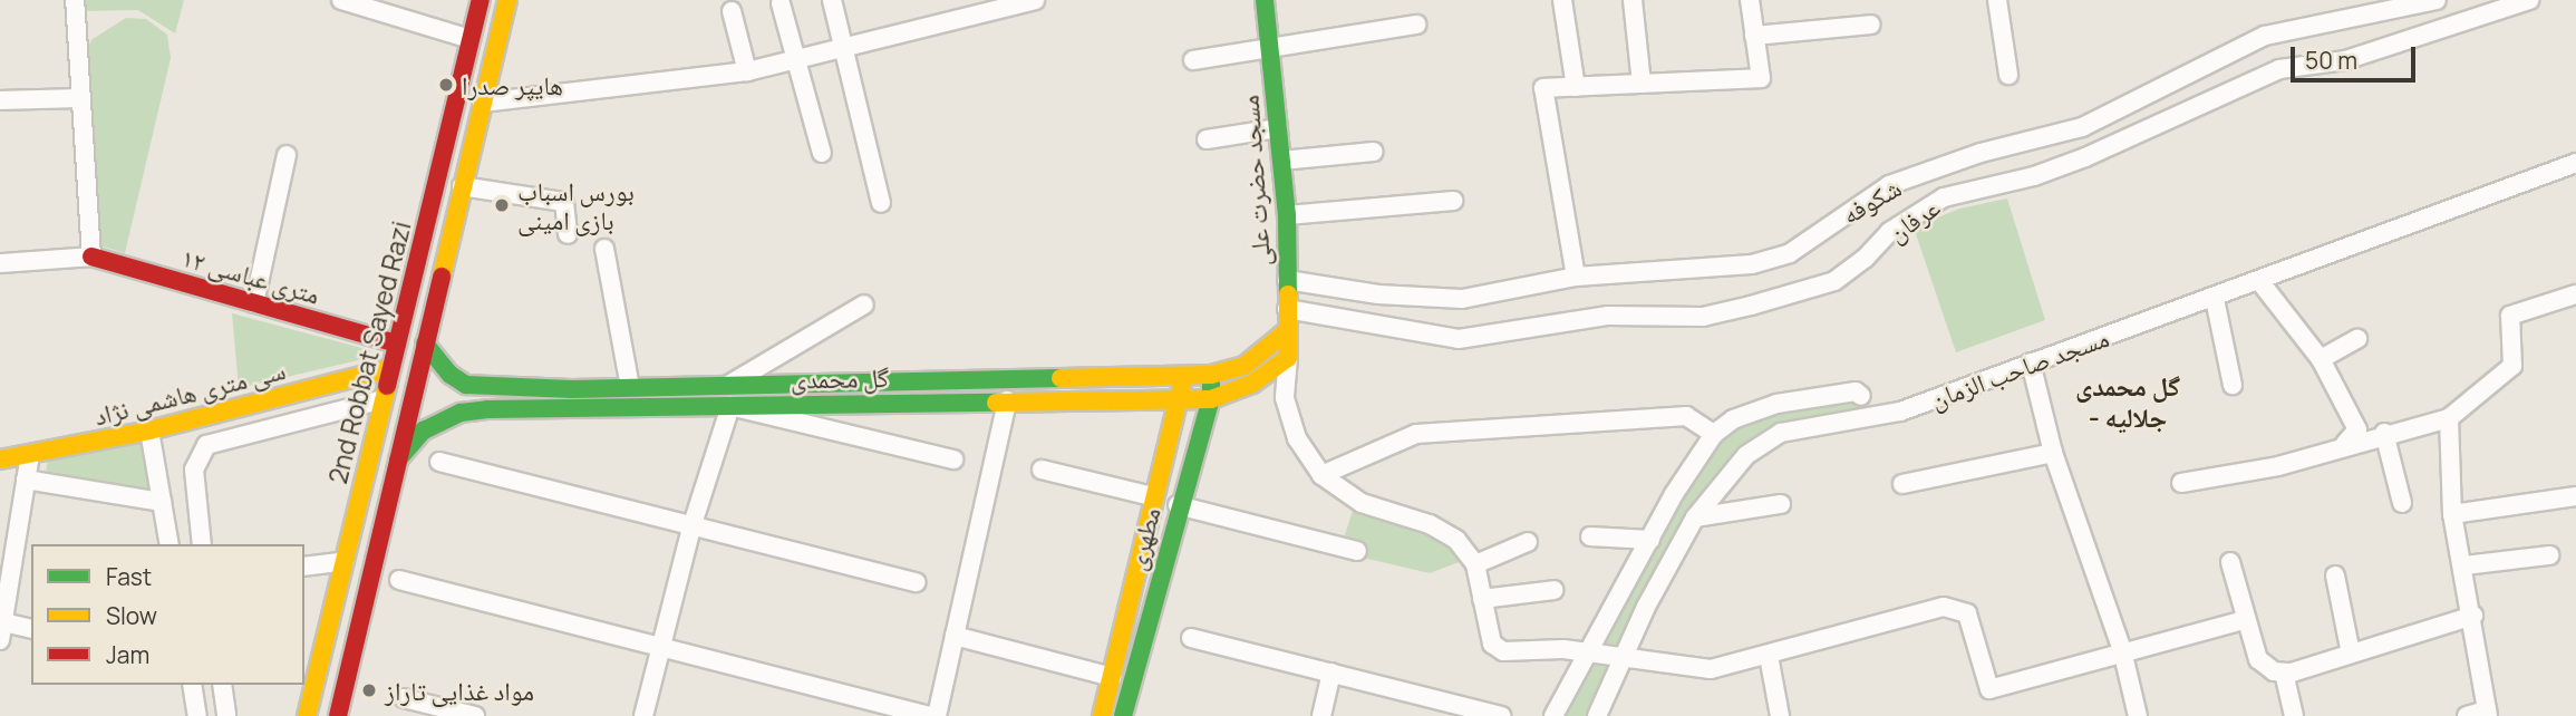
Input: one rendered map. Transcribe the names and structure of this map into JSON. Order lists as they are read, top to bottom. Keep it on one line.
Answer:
{"streets":{"street":["مسجد حضرت علی","شکوفه","عرفان","۱۲ متری عباسی","2nd Robbat Sayed Razi","مسجد صاحب الزمان","گل محمدی","سی متری هاشمی نژاد","مطهری"]},"crossings":[["مسجد حضرت علی","شکوفه"],["مسجد حضرت علی","عرفان"],["مسجد حضرت علی","گل محمدی"],["۱۲ متری عباسی","2nd Robbat Sayed Razi"],["2nd Robbat Sayed Razi","گل محمدی"],["2nd Robbat Sayed Razi","سی متری هاشمی نژاد"],["گل محمدی","مطهری"]],"districts":["گل محمدی - جلالیه"],"places":["هایپر صدرا","بورس اسباب بازی امینی","مواد غذایی تاراز"],"legend":["Fast","Slow","Jam"],"scale_bar":"50 m"}
